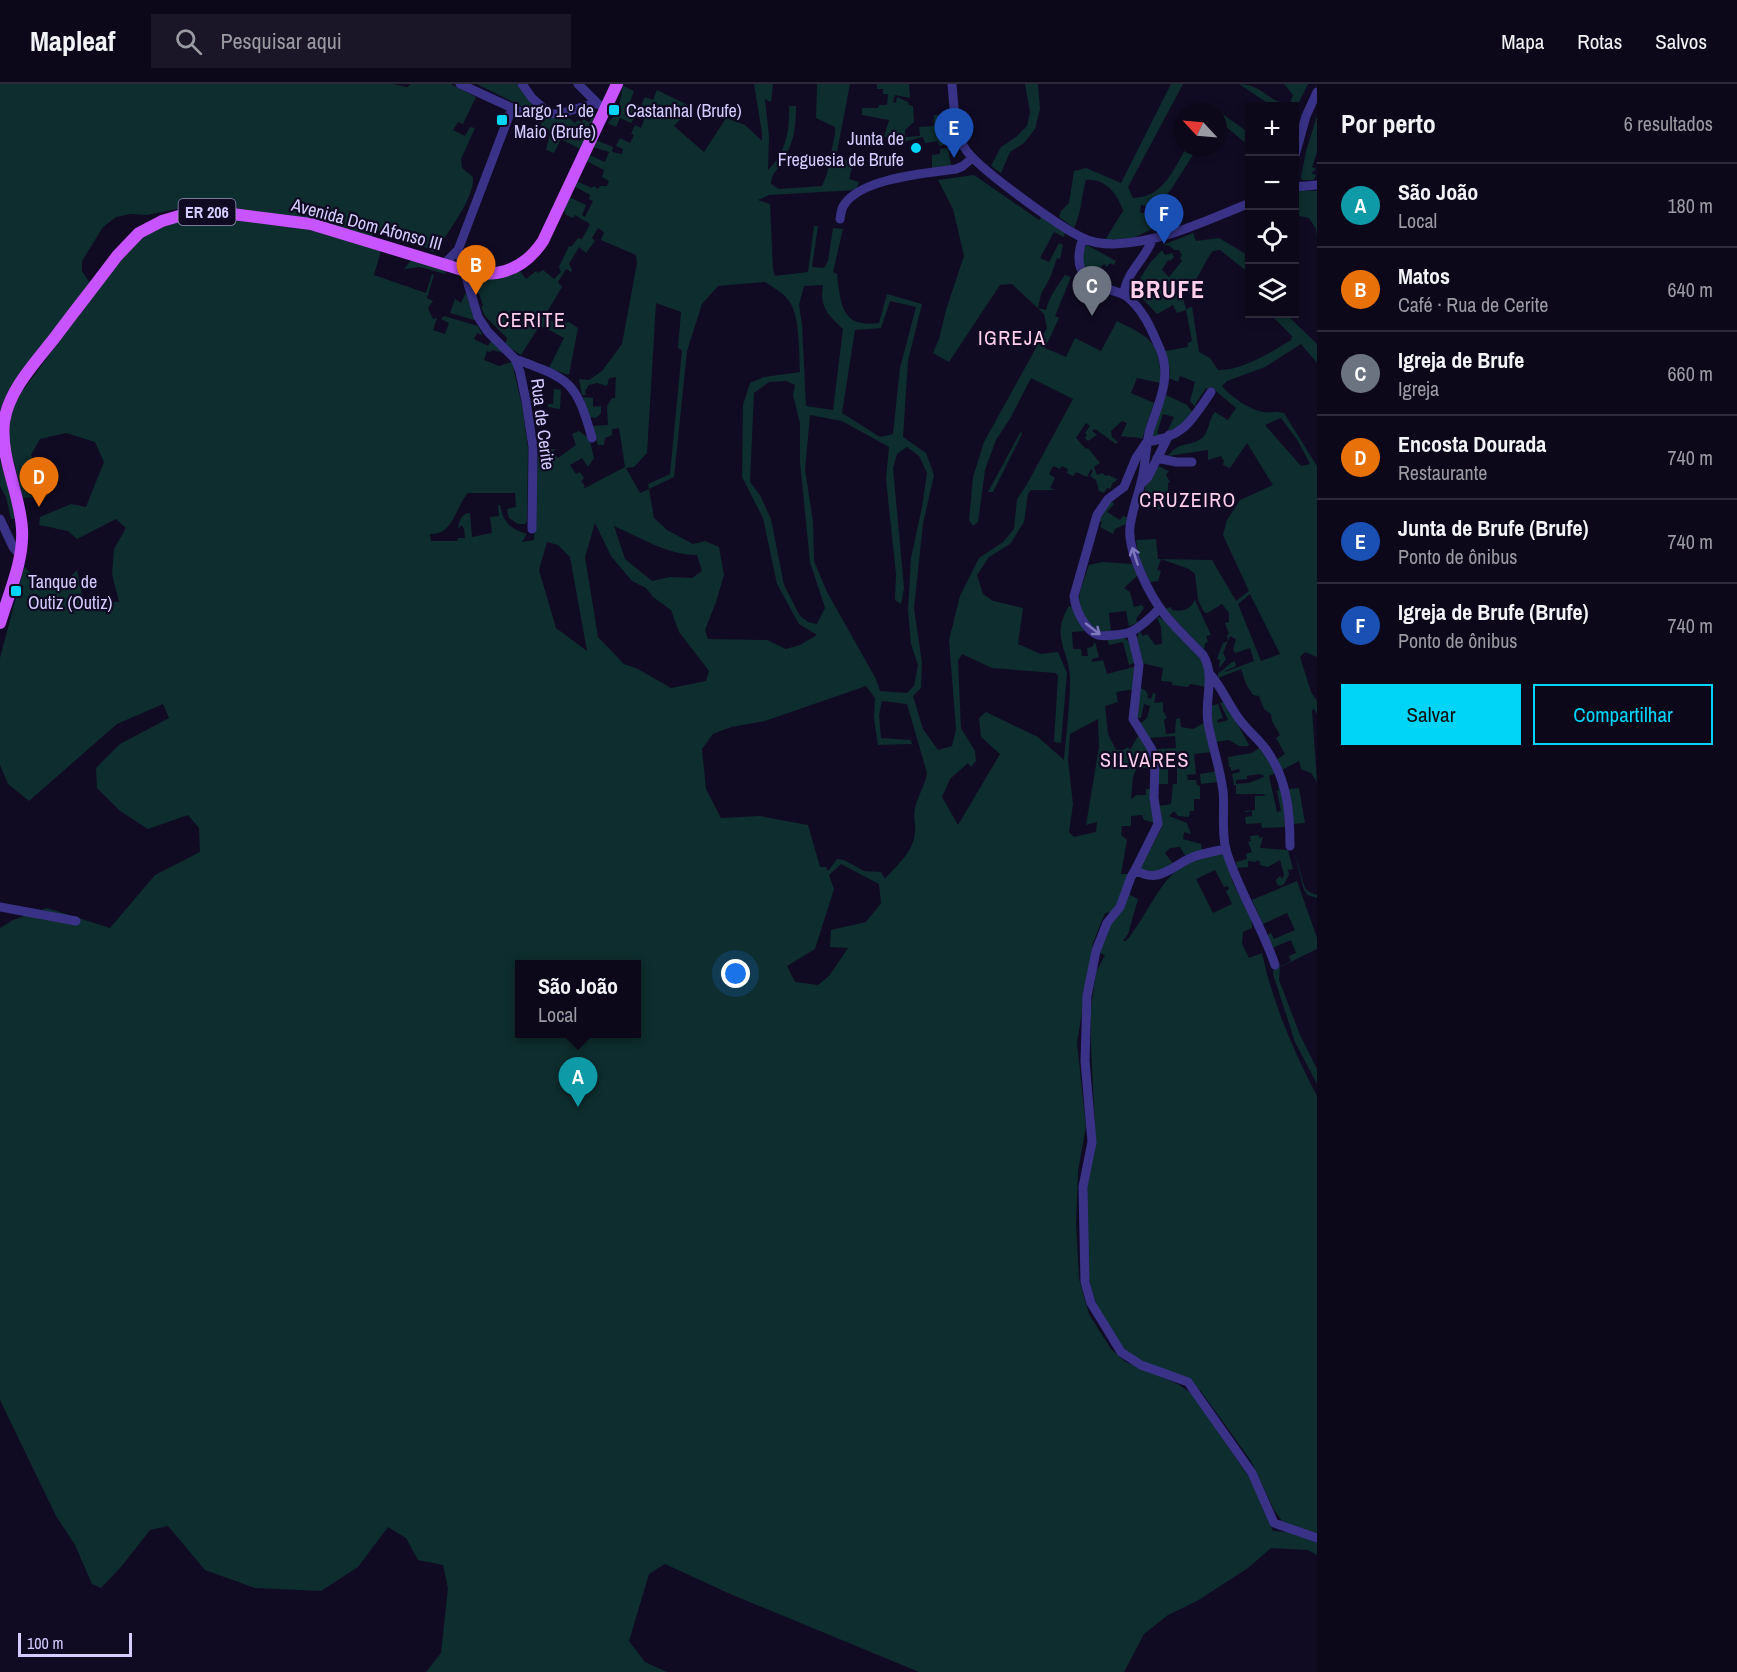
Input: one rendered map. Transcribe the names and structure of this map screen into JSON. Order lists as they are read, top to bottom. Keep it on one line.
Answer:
{"streets":{"main road":["ER 206","Avenida Dom Afonso III"],"street":["Rua de Cerite"]},"crossings":[["ER 206","Avenida Dom Afonso III"],["Avenida Dom Afonso III","Rua de Cerite"]],"districts":["BRUFE","CERITE","IGREJA","CRUZEIRO","SILVARES"],"places":{"transit":["Castanhal (Brufe)","Largo 1.º de Maio (Brufe)","Tanque de Outiz (Outiz)"],"other":["Junta de Freguesia de Brufe"]},"scale_bar":"100 m","north":"top left","page":{"header":"Mapleaf","search":"Pesquisar aqui","nav":["Mapa","Rotas","Salvos"],"heading":["Por perto","6 resultados"],"map_buttons":["+","−"],"pins":["E","F","B","C","D","A"],"list":[{"mark":"A","name":"São João","note":"Local","value":"180 m"},{"mark":"B","name":"Matos","note":"Café · Rua de Cerite","value":"640 m"},{"mark":"C","name":"Igreja de Brufe","note":"Igreja","value":"660 m"},{"mark":"D","name":"Encosta Dourada","note":"Restaurante","value":"740 m"},{"mark":"E","name":"Junta de Brufe (Brufe)","note":"Ponto de ônibus","value":"740 m"},{"mark":"F","name":"Igreja de Brufe (Brufe)","note":"Ponto de ônibus","value":"740 m"}],"buttons":["Salvar","Compartilhar"],"popup":["São João","Local"],"scale":"100 m"}}
